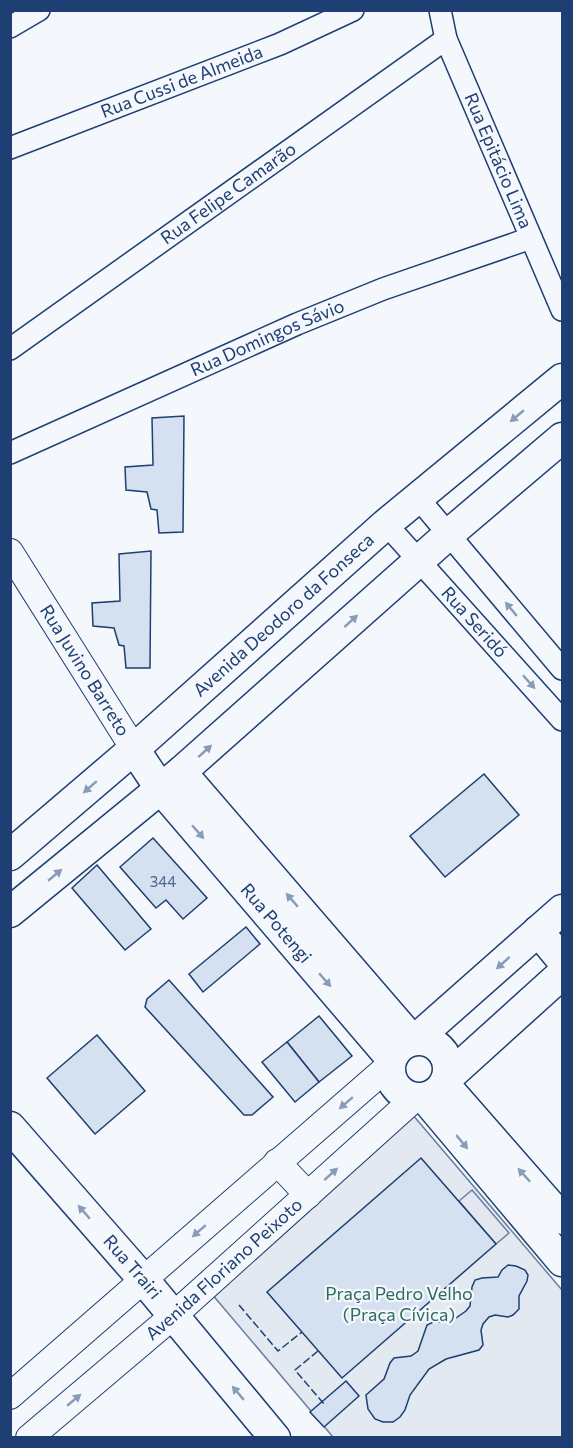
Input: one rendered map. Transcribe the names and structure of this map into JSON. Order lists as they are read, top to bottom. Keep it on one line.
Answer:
{"streets":{"main road":["Avenida Deodoro da Fonseca","Rua Juvino Barreto","Rua Potengi","Rua Trairi","Avenida Floriano Peixoto"],"street":["Rua Cussi de Almeida","Rua Epitácio Lima","Rua Felipe Camarão","Rua Domingos Sávio","Rua Seridó"]},"crossings":[["Rua Epitácio Lima","Rua Felipe Camarão"],["Rua Epitácio Lima","Rua Domingos Sávio"],["Avenida Deodoro da Fonseca","Rua Seridó"],["Avenida Deodoro da Fonseca","Rua Juvino Barreto"],["Rua Juvino Barreto","Rua Potengi"],["Rua Potengi","Avenida Floriano Peixoto"],["Rua Trairi","Avenida Floriano Peixoto"]],"one_way":["Rua Trairi","Avenida Floriano Peixoto"],"parks":["Praça Pedro Velho (Praça Cívica)"],"house_numbers":["344"]}
